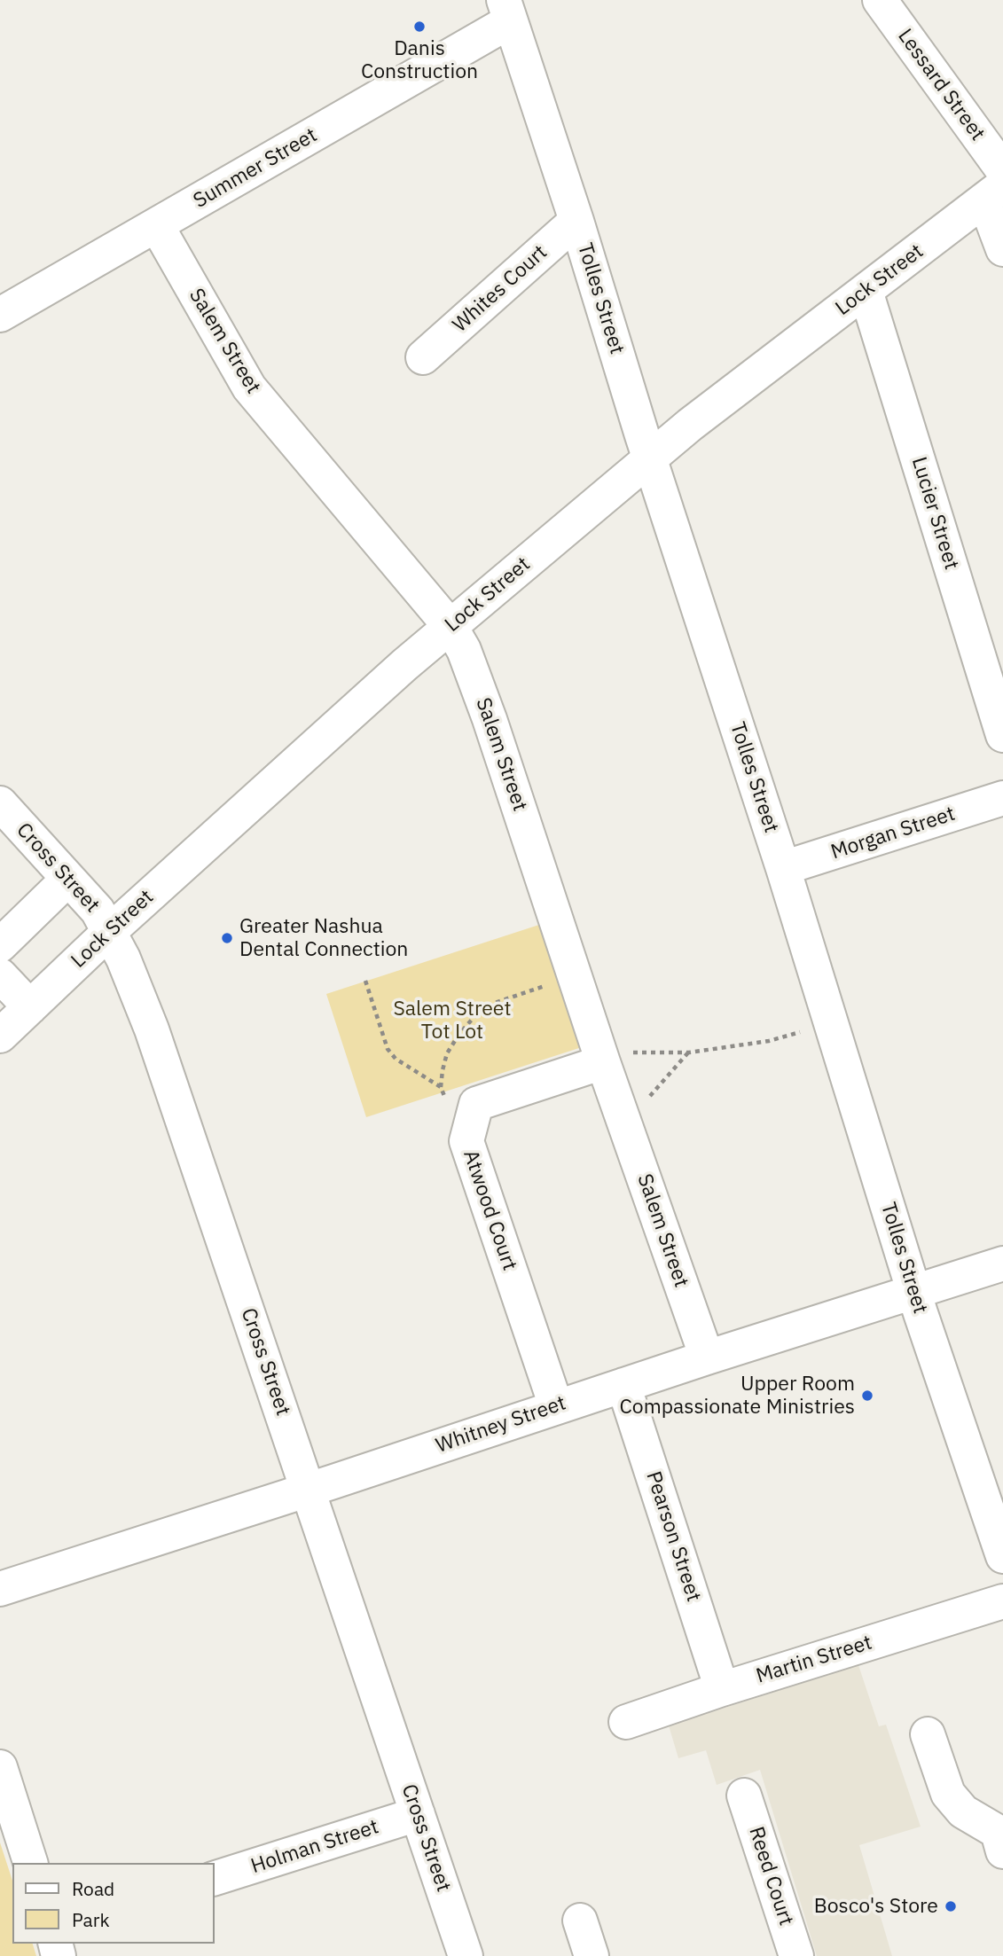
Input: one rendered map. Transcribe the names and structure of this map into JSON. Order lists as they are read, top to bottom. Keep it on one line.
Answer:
{"streets":{"street":["Lessard Street","Summer Street","Lock Street","Whites Court","Tolles Street","Salem Street","Lucier Street","Morgan Street","Cross Street","Atwood Court","Whitney Street","Pearson Street","Martin Street","Holman Street","Reed Court"]},"crossings":[["Summer Street","Tolles Street"],["Summer Street","Salem Street"],["Lock Street","Tolles Street"],["Lock Street","Salem Street"],["Lock Street","Lucier Street"],["Lock Street","Cross Street"],["Whites Court","Tolles Street"],["Tolles Street","Morgan Street"],["Tolles Street","Whitney Street"],["Salem Street","Atwood Court"],["Salem Street","Whitney Street"],["Cross Street","Whitney Street"],["Cross Street","Holman Street"],["Atwood Court","Whitney Street"],["Whitney Street","Pearson Street"],["Pearson Street","Martin Street"]],"parks":["Salem Street Tot Lot"],"places":["Danis Construction","Greater Nashua Dental Connection","Upper Room Compassionate Ministries","Bosco's Store"],"legend":["Road","Park"]}
